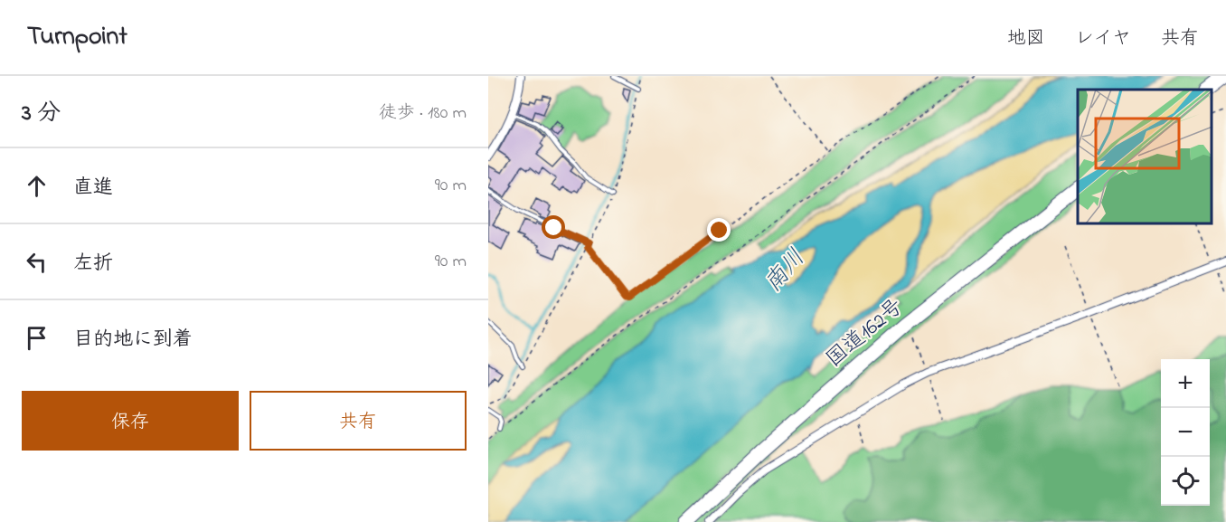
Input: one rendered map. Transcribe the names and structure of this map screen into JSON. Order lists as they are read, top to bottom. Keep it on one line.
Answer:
{"streets":{"highway":["国道162号"]},"water":["南川"],"page":{"header":"Turnpoint","nav":["地図","レイヤ","共有"],"heading":["3 分","徒歩 · 180 m"],"list":[["直進","90 m"],["左折","90 m"],"目的地に到着"],"map_buttons":["+","−"],"buttons":["保存","共有"]}}
